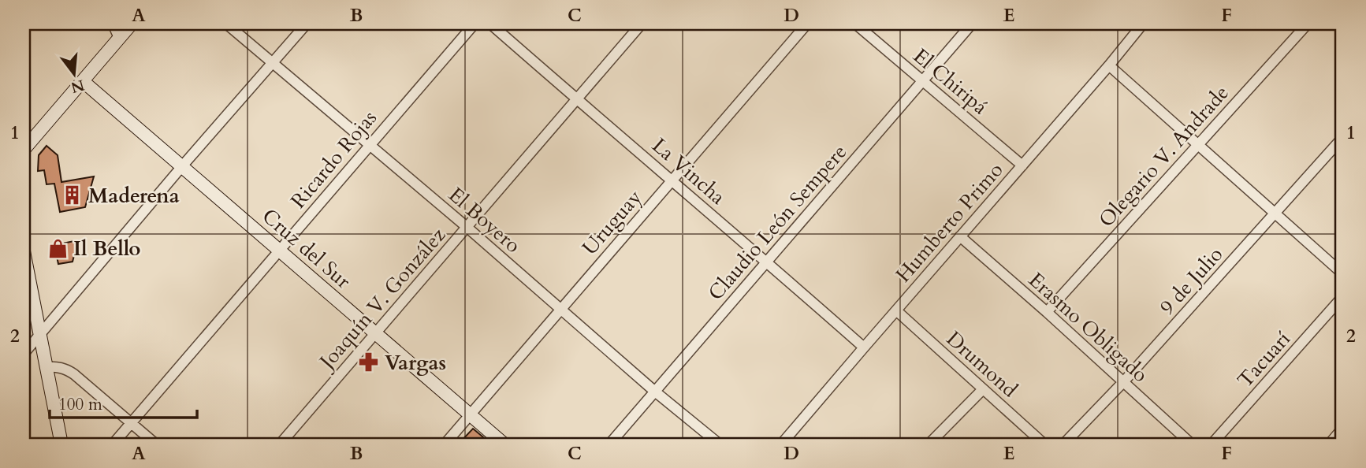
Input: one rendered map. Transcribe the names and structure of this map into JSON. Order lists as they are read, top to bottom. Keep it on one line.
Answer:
{"streets":{"street":["El Chiripá","Olegario V. Andrade","Ricardo Rojas","La Vincha","El Boyero","Uruguay","Claudio León Sempere","Humberto Primo","Cruz del Sur","9 de Julio","Joaquín V. González","Erasmo Obligado","Tacuarí","Drumond"]},"crossings":[["El Chiripá","Claudio León Sempere"],["El Chiripá","Humberto Primo"],["Olegario V. Andrade","Erasmo Obligado"],["Ricardo Rojas","El Boyero"],["Ricardo Rojas","Cruz del Sur"],["La Vincha","Uruguay"],["La Vincha","Claudio León Sempere"],["La Vincha","Humberto Primo"],["La Vincha","Joaquín V. González"],["El Boyero","Uruguay"],["El Boyero","Claudio León Sempere"],["El Boyero","Joaquín V. González"],["Uruguay","Cruz del Sur"],["Humberto Primo","Erasmo Obligado"],["Humberto Primo","Drumond"],["Cruz del Sur","Joaquín V. González"],["9 de Julio","Erasmo Obligado"]],"places":{"building":["Maderena"],"shop":["Il Bello"],"pharmacy":["Vargas"]},"scale_bar":"100 m","north":"bottom","grid":{"columns":["A","B","C","D","E","F"],"rows":["1","2"]}}
